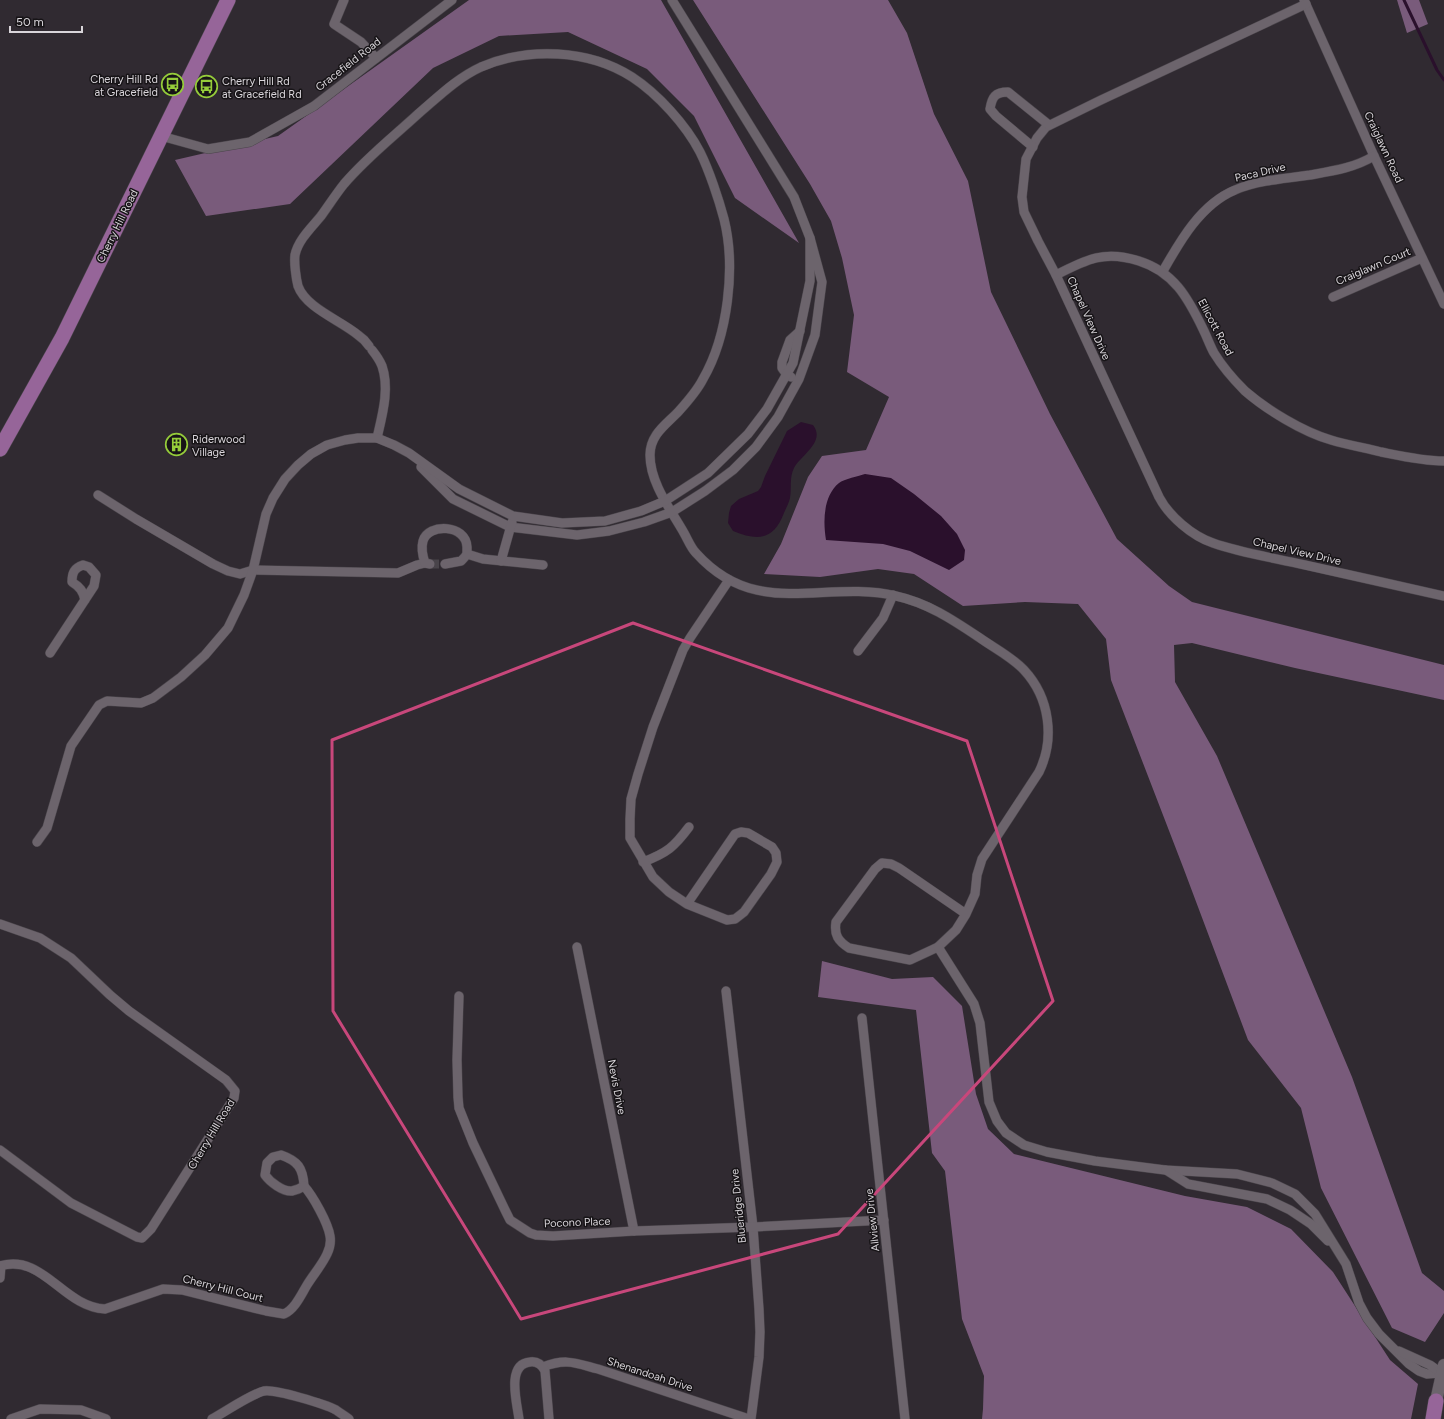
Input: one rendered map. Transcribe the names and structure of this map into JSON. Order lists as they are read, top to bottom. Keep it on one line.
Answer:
{"streets":{"main road":["Cherry Hill Road"],"street":["Gracefield Road","Craiglawn Road","Paca Drive","Craiglawn Court","Chapel View Drive","Ellicott Road","Nevis Drive","Blueridge Drive","Allview Drive","Pocono Place","Cherry Hill Court","Shenandoah Drive"]},"crossings":[["Gracefield Road","Cherry Hill Road"],["Craiglawn Road","Paca Drive"],["Craiglawn Road","Craiglawn Court"],["Craiglawn Road","Chapel View Drive"],["Paca Drive","Ellicott Road"],["Chapel View Drive","Ellicott Road"],["Nevis Drive","Pocono Place"],["Blueridge Drive","Pocono Place"],["Blueridge Drive","Shenandoah Drive"],["Allview Drive","Pocono Place"]],"places":{"bus stop":["Cherry Hill Rd at Gracefield","Cherry Hill Rd at Gracefield Rd"],"building":["Riderwood Village"]},"scale_bar":"50 m"}
